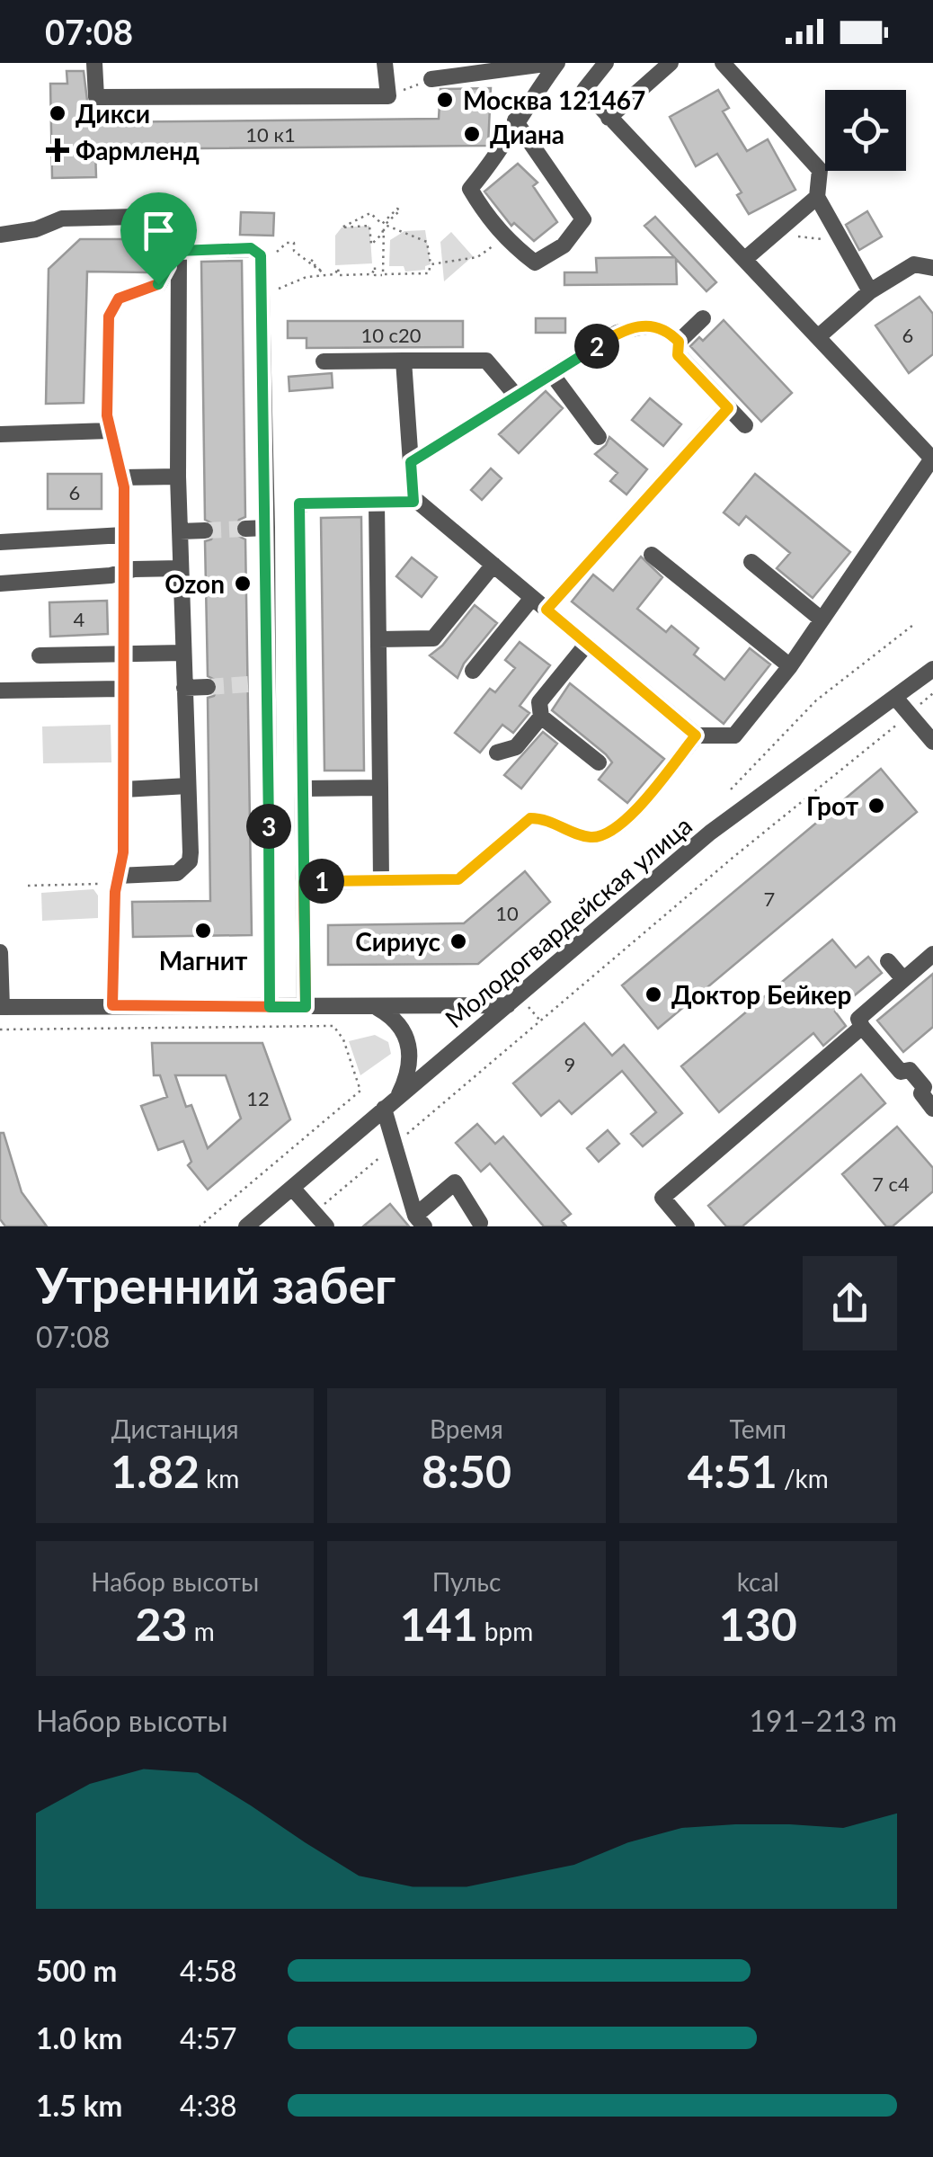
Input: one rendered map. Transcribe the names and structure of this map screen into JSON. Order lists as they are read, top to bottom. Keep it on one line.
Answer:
{"streets":{"street":["Молодогвардейская улица"]},"places":{"other":["Москва 121467","Дикси","Диана","Ozon","Грот","Магнит","Сириус","Доктор Бейкер"],"health":["Фармленд"]},"house_numbers":["10 к1","10 с20","6","6","4","7","10","9","12","7 с4"],"page":{"status":"07:08","pins":["2","3","1"],"heading":["Утренний забег","07:08"],"stats":[["Дистанция","1.82 km"],["Время","8:50"],["Темп","4:51 /km"],["Набор высоты","23 m"],["Пульс","141 bpm"],["kcal","130"]],"chart":["Набор высоты","191–213 m"],"list":[{"name":"500 m","note":"4:58"},{"name":"1.0 km","note":"4:57"},{"name":"1.5 km","note":"4:38"}]}}
